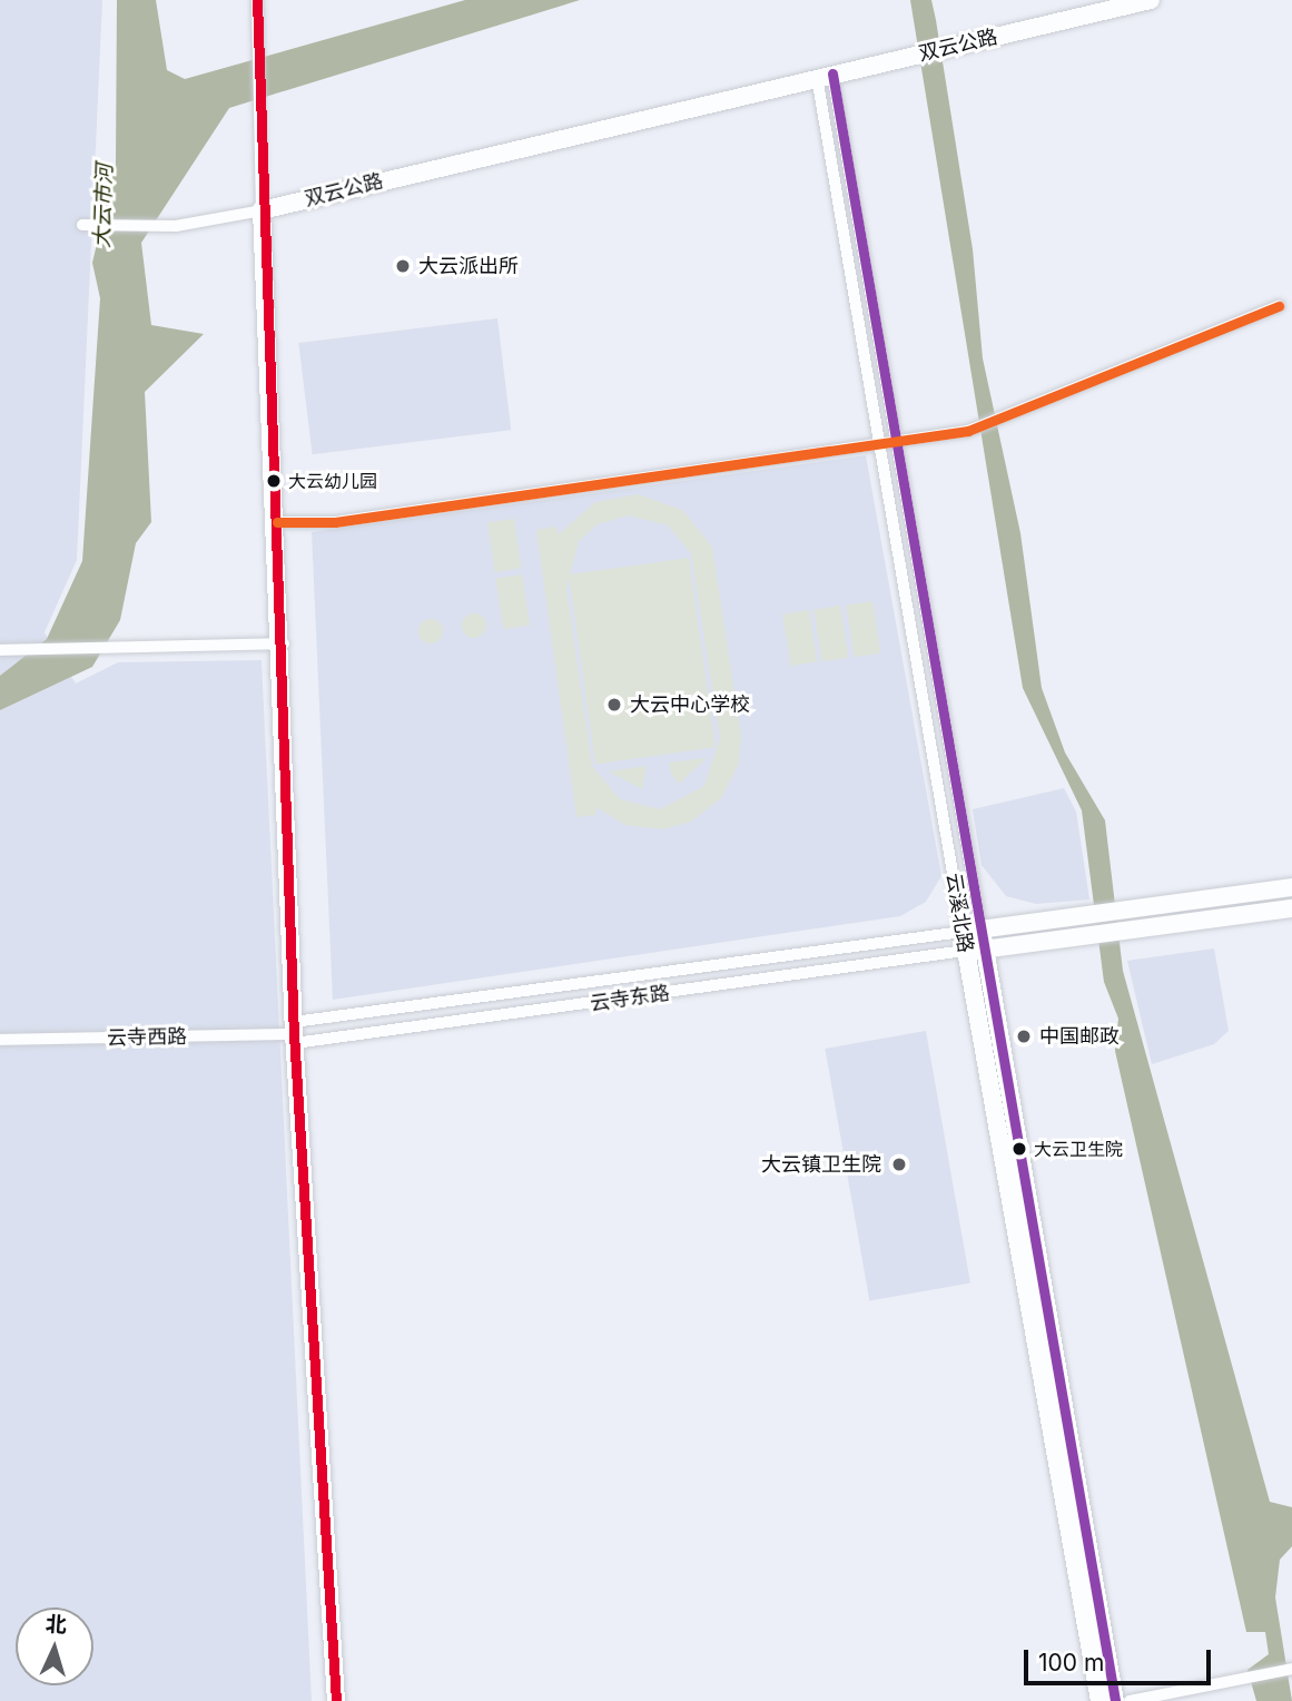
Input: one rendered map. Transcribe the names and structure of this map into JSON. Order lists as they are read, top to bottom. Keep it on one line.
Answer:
{"streets":{"street":["双云公路","云溪北路","云寺东路","云寺西路"]},"crossings":[["双云公路","云溪北路"],["云溪北路","云寺东路"],["云寺东路","云寺西路"]],"water":["大云市河"],"places":["大云派出所","大云幼儿园","大云中心学校","中国邮政","大云卫生院","大云镇卫生院"],"scale_bar":"100 m","north":"top"}
